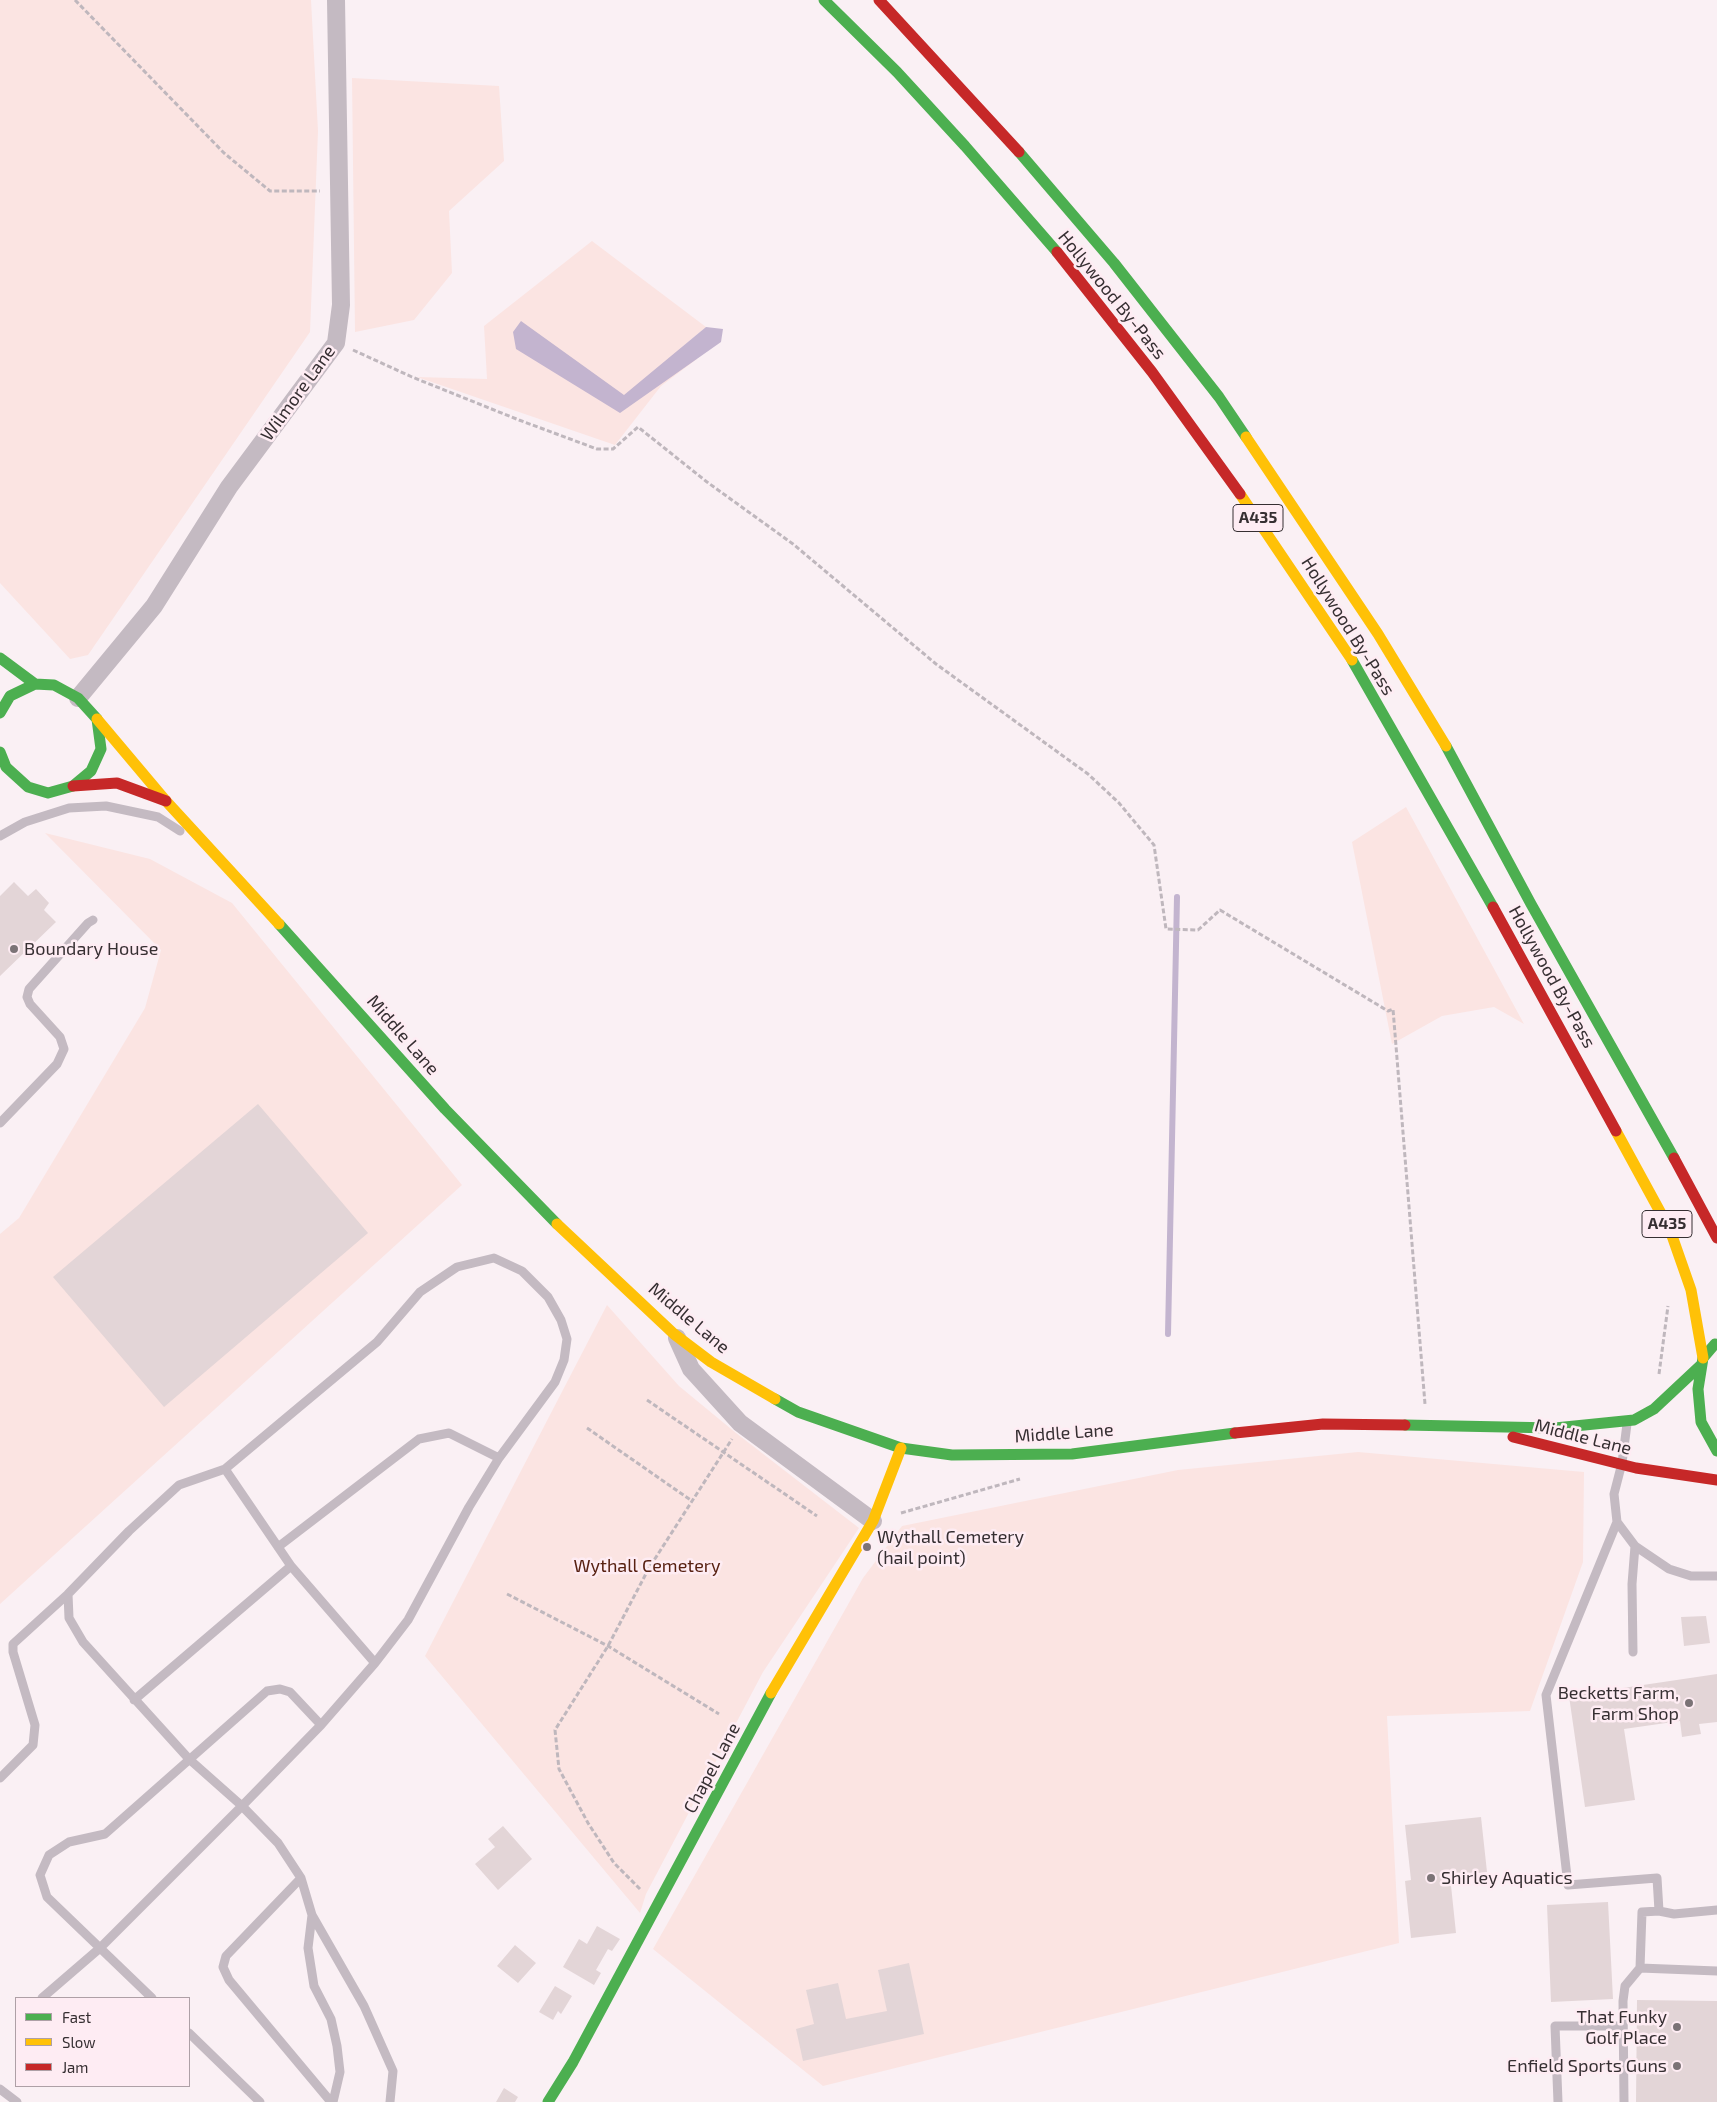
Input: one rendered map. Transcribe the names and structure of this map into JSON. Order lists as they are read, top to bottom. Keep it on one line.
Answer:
{"streets":{"main road":["Hollywood By-Pass","A435","Middle Lane","Chapel Lane"],"street":["Wilmore Lane"]},"crossings":[["Hollywood By-Pass","Middle Lane"],["Wilmore Lane","Middle Lane"],["Middle Lane","Chapel Lane"]],"parks":["Wythall Cemetery"],"places":["Boundary House","Wythall Cemetery (hail point)","Becketts Farm, Farm Shop","Shirley Aquatics","That Funky Golf Place","Enfield Sports Guns"],"legend":["Fast","Slow","Jam"]}
